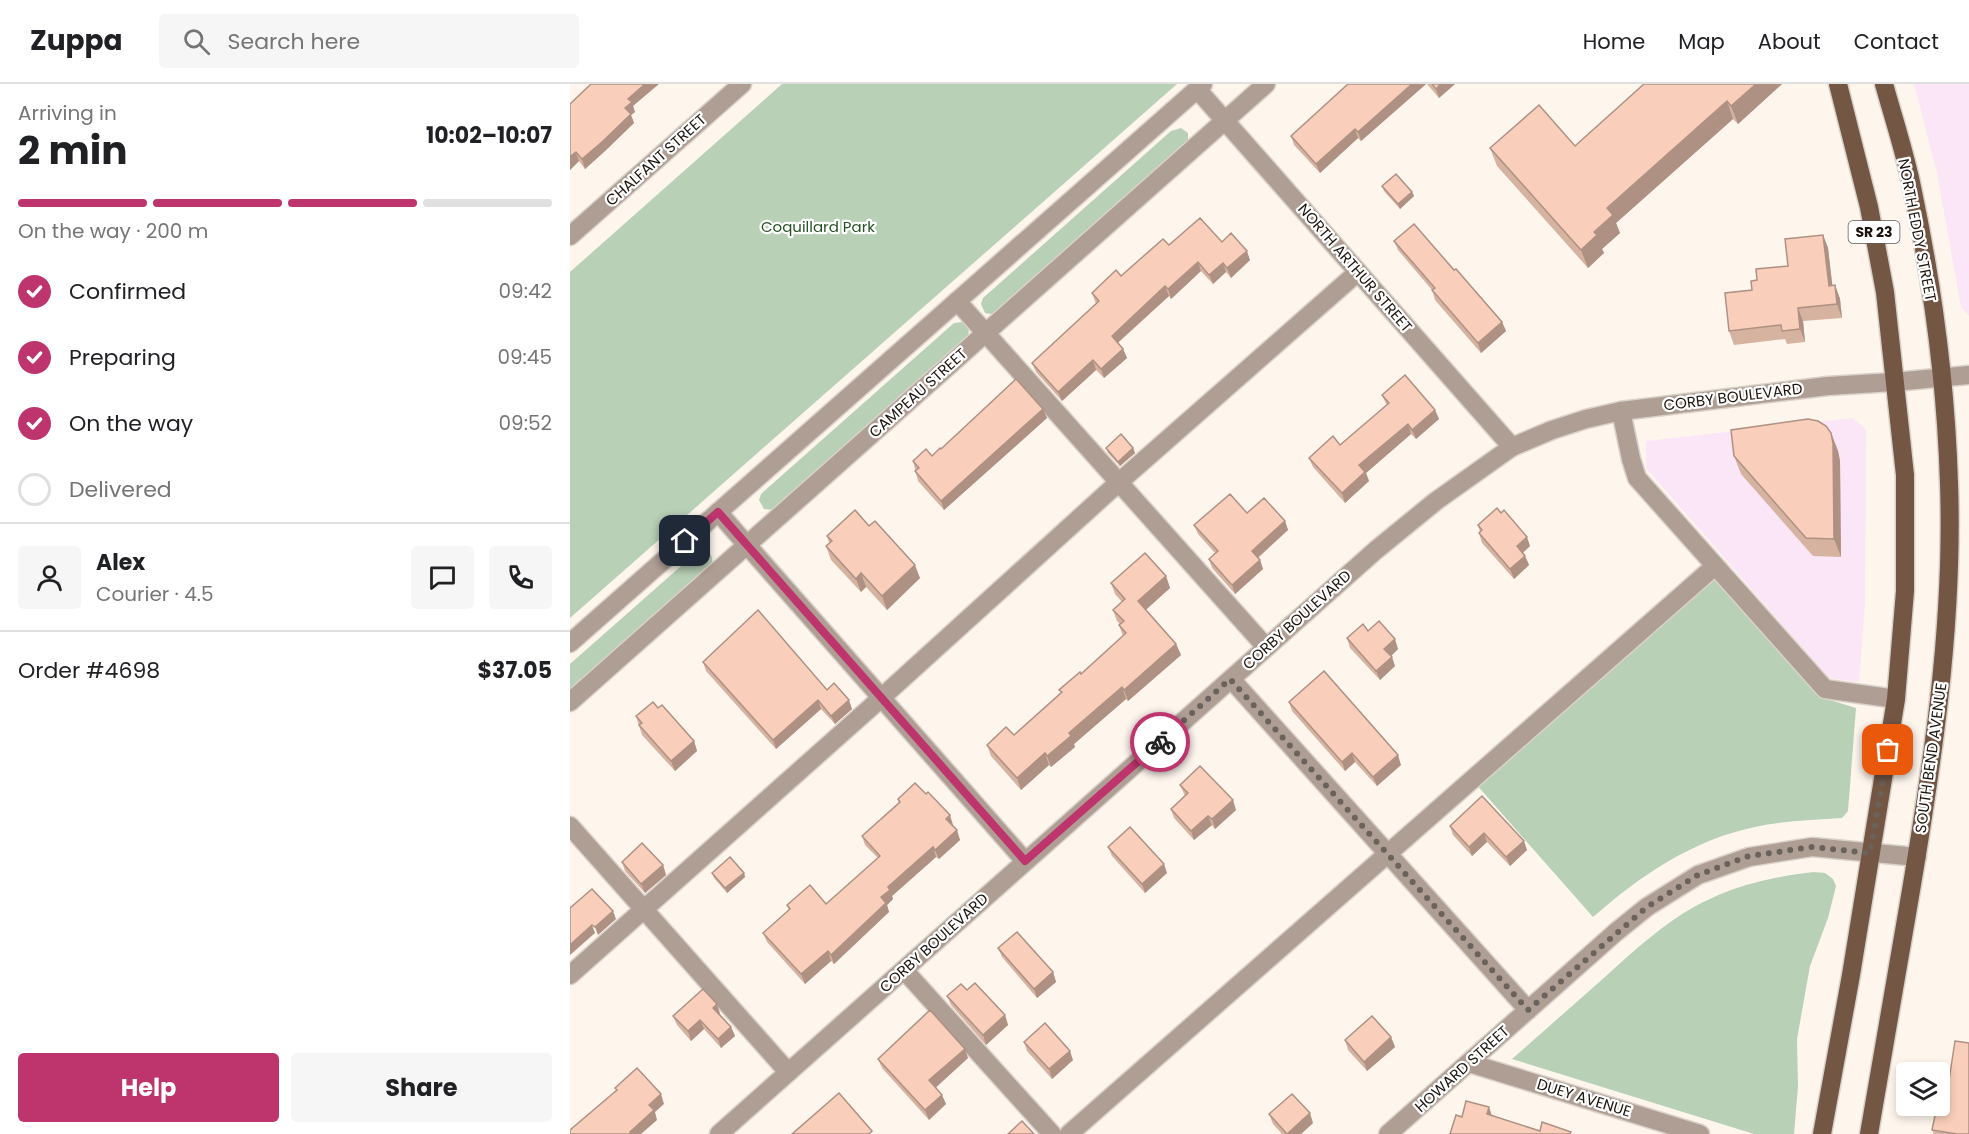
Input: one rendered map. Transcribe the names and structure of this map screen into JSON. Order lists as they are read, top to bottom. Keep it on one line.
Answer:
{"streets":{"main road":["NORTH EDDY STREET","SR 23","SOUTH BEND AVENUE"],"street":["CHALFANT STREET","NORTH ARTHUR STREET","CAMPEAU STREET","CORBY BOULEVARD","HOWARD STREET","DUEY AVENUE"]},"crossings":[["NORTH EDDY STREET","SOUTH BEND AVENUE"],["SR 23","CORBY BOULEVARD"],["SR 23","HOWARD STREET"],["NORTH ARTHUR STREET","CAMPEAU STREET"],["NORTH ARTHUR STREET","CORBY BOULEVARD"],["SOUTH BEND AVENUE","HOWARD STREET"],["HOWARD STREET","DUEY AVENUE"]],"parks":["Coquillard Park"],"page":{"header":"Zuppa","search":"Search here","nav":["Home","Map","About","Contact"],"heading":["2 min","Arriving in","10:02–10:07"],"panel":["Alex","Courier · 4.5","Order #4698","$37.05"],"bar":"On the way · 200 m","list":[["Confirmed","09:42"],["Preparing","09:45"],["On the way","09:52"],"Delivered"],"buttons":["Help","Share"]}}
